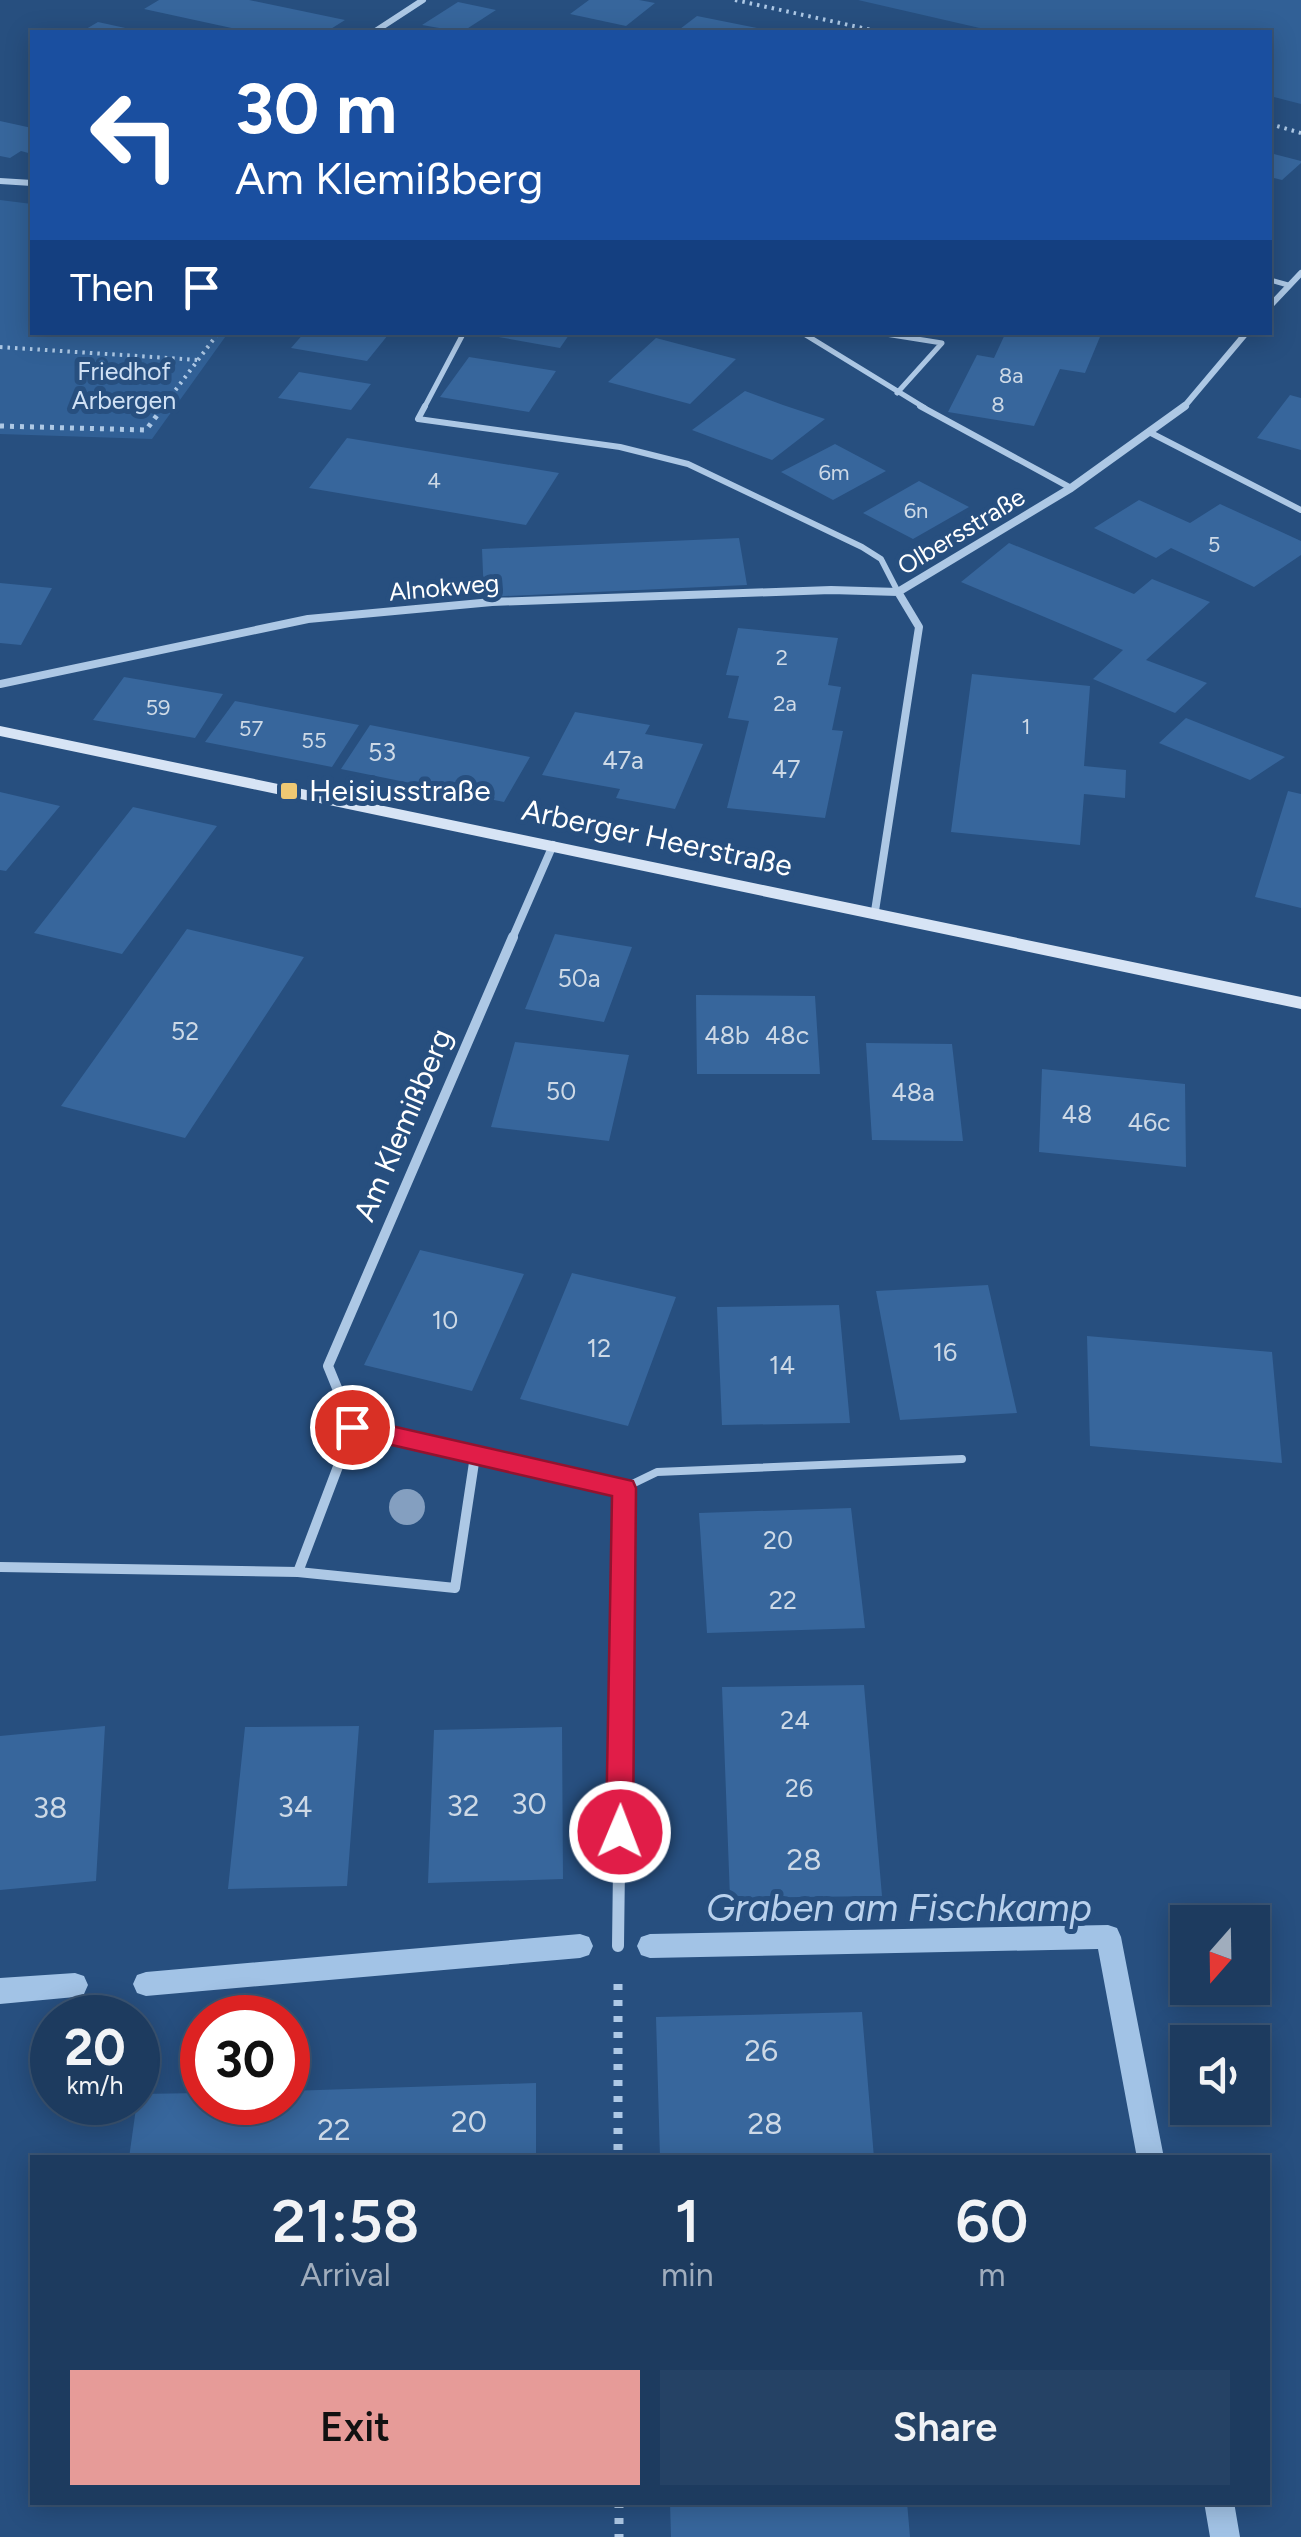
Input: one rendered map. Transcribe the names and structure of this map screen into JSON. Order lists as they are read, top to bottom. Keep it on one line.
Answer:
{"streets":{"main road":["Arberger Heerstraße"],"street":["Olbersstraße","Alnokweg","Am Klemißberg"]},"crossings":[["Olbersstraße","Alnokweg"],["Olbersstraße","Arberger Heerstraße"],["Arberger Heerstraße","Am Klemißberg"]],"water":["Graben am Fischkamp"],"parks":["Friedhof Arbergen"],"places":{"transit":["Heisiusstraße"]},"house_numbers":["8a","8","6m","4","6n","5","2","2a","59","1","57","55","53","47a","47","50a","52","48b","48c","50","48a","48","46c","10","12","16","14","20","22","24","26","30","32","34","38","28","26","20","28","22"],"north":"bottom","page":{"turn":["30 m","Am Klemißberg"],"then":"Then","speed":"20 km/h","limit":"30","eta":["21:58","Arrival","1","min","60","m"],"buttons":["Exit","Share"]}}
